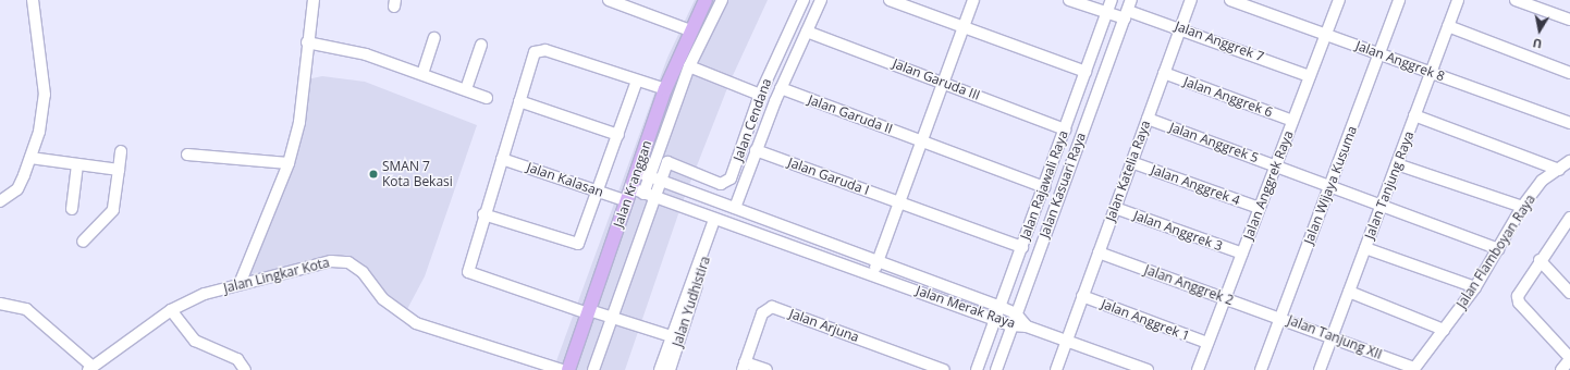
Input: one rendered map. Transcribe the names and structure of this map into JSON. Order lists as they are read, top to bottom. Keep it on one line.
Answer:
{"streets":{"main road":["Jalan Kranggan"],"street":["Jalan Anggrek 7","Jalan Anggrek 8","Jalan Garuda III","Jalan Anggrek 6","Jalan Garuda II","Jalan Cendana","Jalan Anggrek 5","Jalan Katelia Raya","Jalan Garuda I","Jalan Kalasan","Jalan Rajawali Raya","Jalan Kasuari Raya","Jalan Anggrek 4","Jalan Anggrek Raya","Jalan Wijaya Kusuma","Jalan Tanjung Raya","Jalan Anggrek 3","Jalan Flamboyan Raya","Jalan Lingkar Kota","Jalan Anggrek 2","Jalan Yudhistira","Jalan Merak Raya","Jalan Anggrek 1","Jalan Arjuna","Jalan Tanjung XII"]},"crossings":[["Jalan Anggrek 7","Jalan Katelia Raya"],["Jalan Anggrek 7","Jalan Rajawali Raya"],["Jalan Anggrek 7","Jalan Kasuari Raya"],["Jalan Anggrek 7","Jalan Anggrek Raya"],["Jalan Anggrek 8","Jalan Anggrek Raya"],["Jalan Anggrek 8","Jalan Wijaya Kusuma"],["Jalan Anggrek 8","Jalan Tanjung Raya"],["Jalan Garuda III","Jalan Rajawali Raya"],["Jalan Anggrek 6","Jalan Katelia Raya"],["Jalan Anggrek 6","Jalan Anggrek Raya"],["Jalan Garuda II","Jalan Rajawali Raya"],["Jalan Cendana","Jalan Merak Raya"],["Jalan Anggrek 5","Jalan Katelia Raya"],["Jalan Anggrek 5","Jalan Anggrek Raya"],["Jalan Anggrek 5","Jalan Wijaya Kusuma"],["Jalan Anggrek 5","Jalan Tanjung Raya"],["Jalan Anggrek 5","Jalan Flamboyan Raya"],["Jalan Katelia Raya","Jalan Anggrek 4"],["Jalan Katelia Raya","Jalan Anggrek 3"],["Jalan Katelia Raya","Jalan Anggrek 2"],["Jalan Katelia Raya","Jalan Anggrek 1"],["Jalan Garuda I","Jalan Rajawali Raya"],["Jalan Kalasan","Jalan Kranggan"],["Jalan Kalasan","Jalan Merak Raya"],["Jalan Kranggan","Jalan Merak Raya"],["Jalan Rajawali Raya","Jalan Merak Raya"],["Jalan Kasuari Raya","Jalan Merak Raya"],["Jalan Anggrek 4","Jalan Anggrek Raya"],["Jalan Anggrek Raya","Jalan Anggrek 3"],["Jalan Anggrek Raya","Jalan Anggrek 2"],["Jalan Anggrek Raya","Jalan Anggrek 1"],["Jalan Wijaya Kusuma","Jalan Anggrek 2"],["Jalan Wijaya Kusuma","Jalan Tanjung XII"],["Jalan Tanjung Raya","Jalan Tanjung XII"],["Jalan Flamboyan Raya","Jalan Tanjung XII"],["Jalan Anggrek 2","Jalan Tanjung XII"]],"places":["SMAN 7 Kota Bekasi"],"north":"bottom"}
